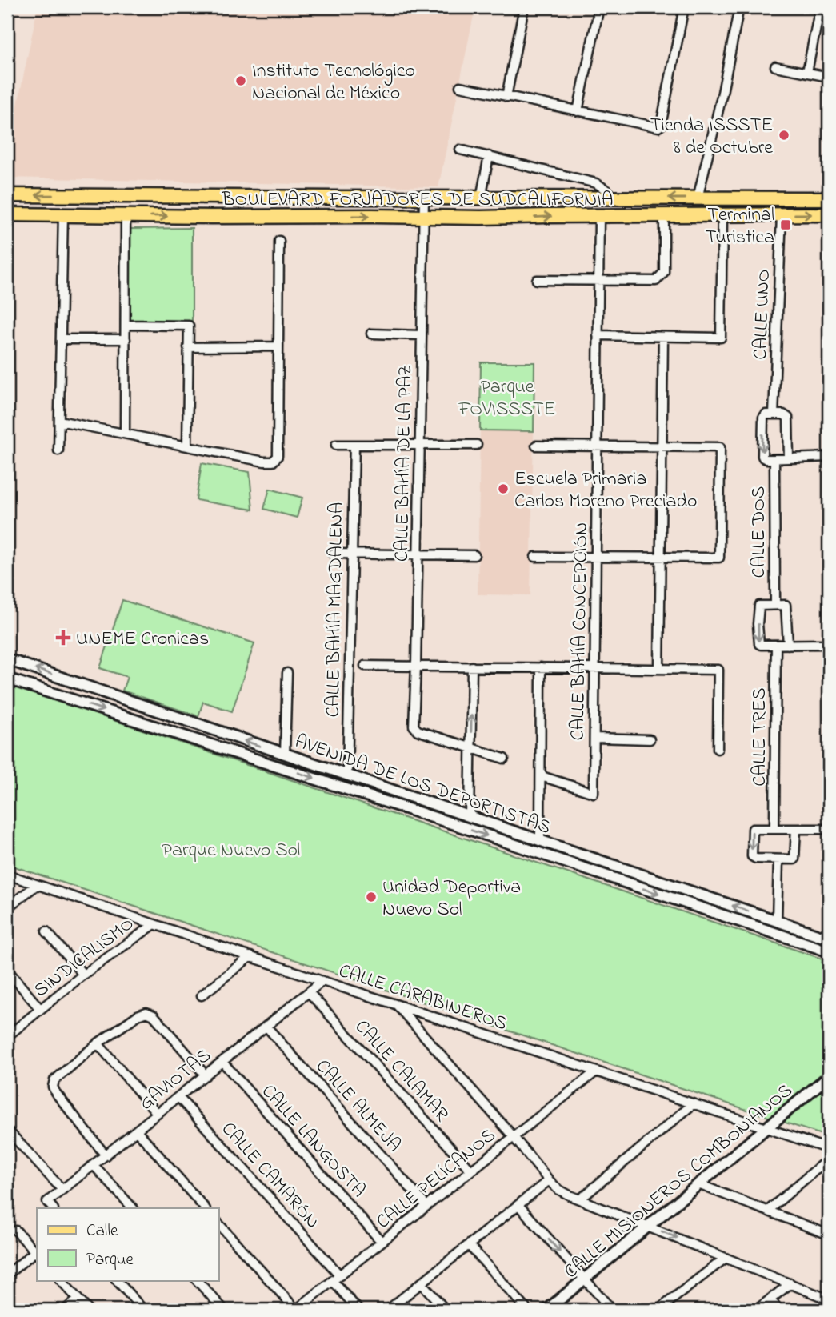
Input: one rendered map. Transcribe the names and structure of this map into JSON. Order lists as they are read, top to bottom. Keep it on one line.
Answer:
{"streets":{"main road":["BOULEVARD FORJADORES DE SUDCALIFORNIA"],"street":["CALLE UNO","CALLE BAHÍA DE LA PAZ","CALLE DOS","CALLE BAHÍA MAGDALENA","CALLE BAHÍA CONCEPCIÓN","CALLE TRES","AVENIDA DE LOS DEPORTISTAS","SINDICALISMO","CALLE CARABINEROS","CALLE CALAMAR","GAVIOTAS","CALLE ALMEJA","CALLE LANGOSTA","CALLE CAMARÓN","CALLE PELÍCANOS","CALLE MISIONEROS COMBONIANOS"]},"crossings":[["BOULEVARD FORJADORES DE SUDCALIFORNIA","CALLE UNO"],["BOULEVARD FORJADORES DE SUDCALIFORNIA","CALLE BAHÍA DE LA PAZ"],["BOULEVARD FORJADORES DE SUDCALIFORNIA","CALLE BAHÍA CONCEPCIÓN"],["CALLE BAHÍA MAGDALENA","AVENIDA DE LOS DEPORTISTAS"],["SINDICALISMO","CALLE CARABINEROS"],["CALLE CARABINEROS","GAVIOTAS"],["CALLE CARABINEROS","CALLE PELÍCANOS"],["CALLE CARABINEROS","CALLE MISIONEROS COMBONIANOS"],["CALLE CALAMAR","GAVIOTAS"],["CALLE CALAMAR","CALLE PELÍCANOS"],["GAVIOTAS","CALLE ALMEJA"],["GAVIOTAS","CALLE LANGOSTA"],["GAVIOTAS","CALLE CAMARÓN"],["CALLE ALMEJA","CALLE PELÍCANOS"],["CALLE LANGOSTA","CALLE PELÍCANOS"],["CALLE CAMARÓN","CALLE PELÍCANOS"]],"parks":["Parque FOVISSSTE","Parque Nuevo Sol"],"places":{"other":["Instituto Tecnológico Nacional de México","Tienda ISSSTE 8 de Octubre","Escuela Primaria Carlos Moreno Preciado","Unidad Deportiva Nuevo Sol"],"transit":["Terminal Turistica"],"health":["UNEME Cronicas"]},"legend":["Calle","Parque"]}
